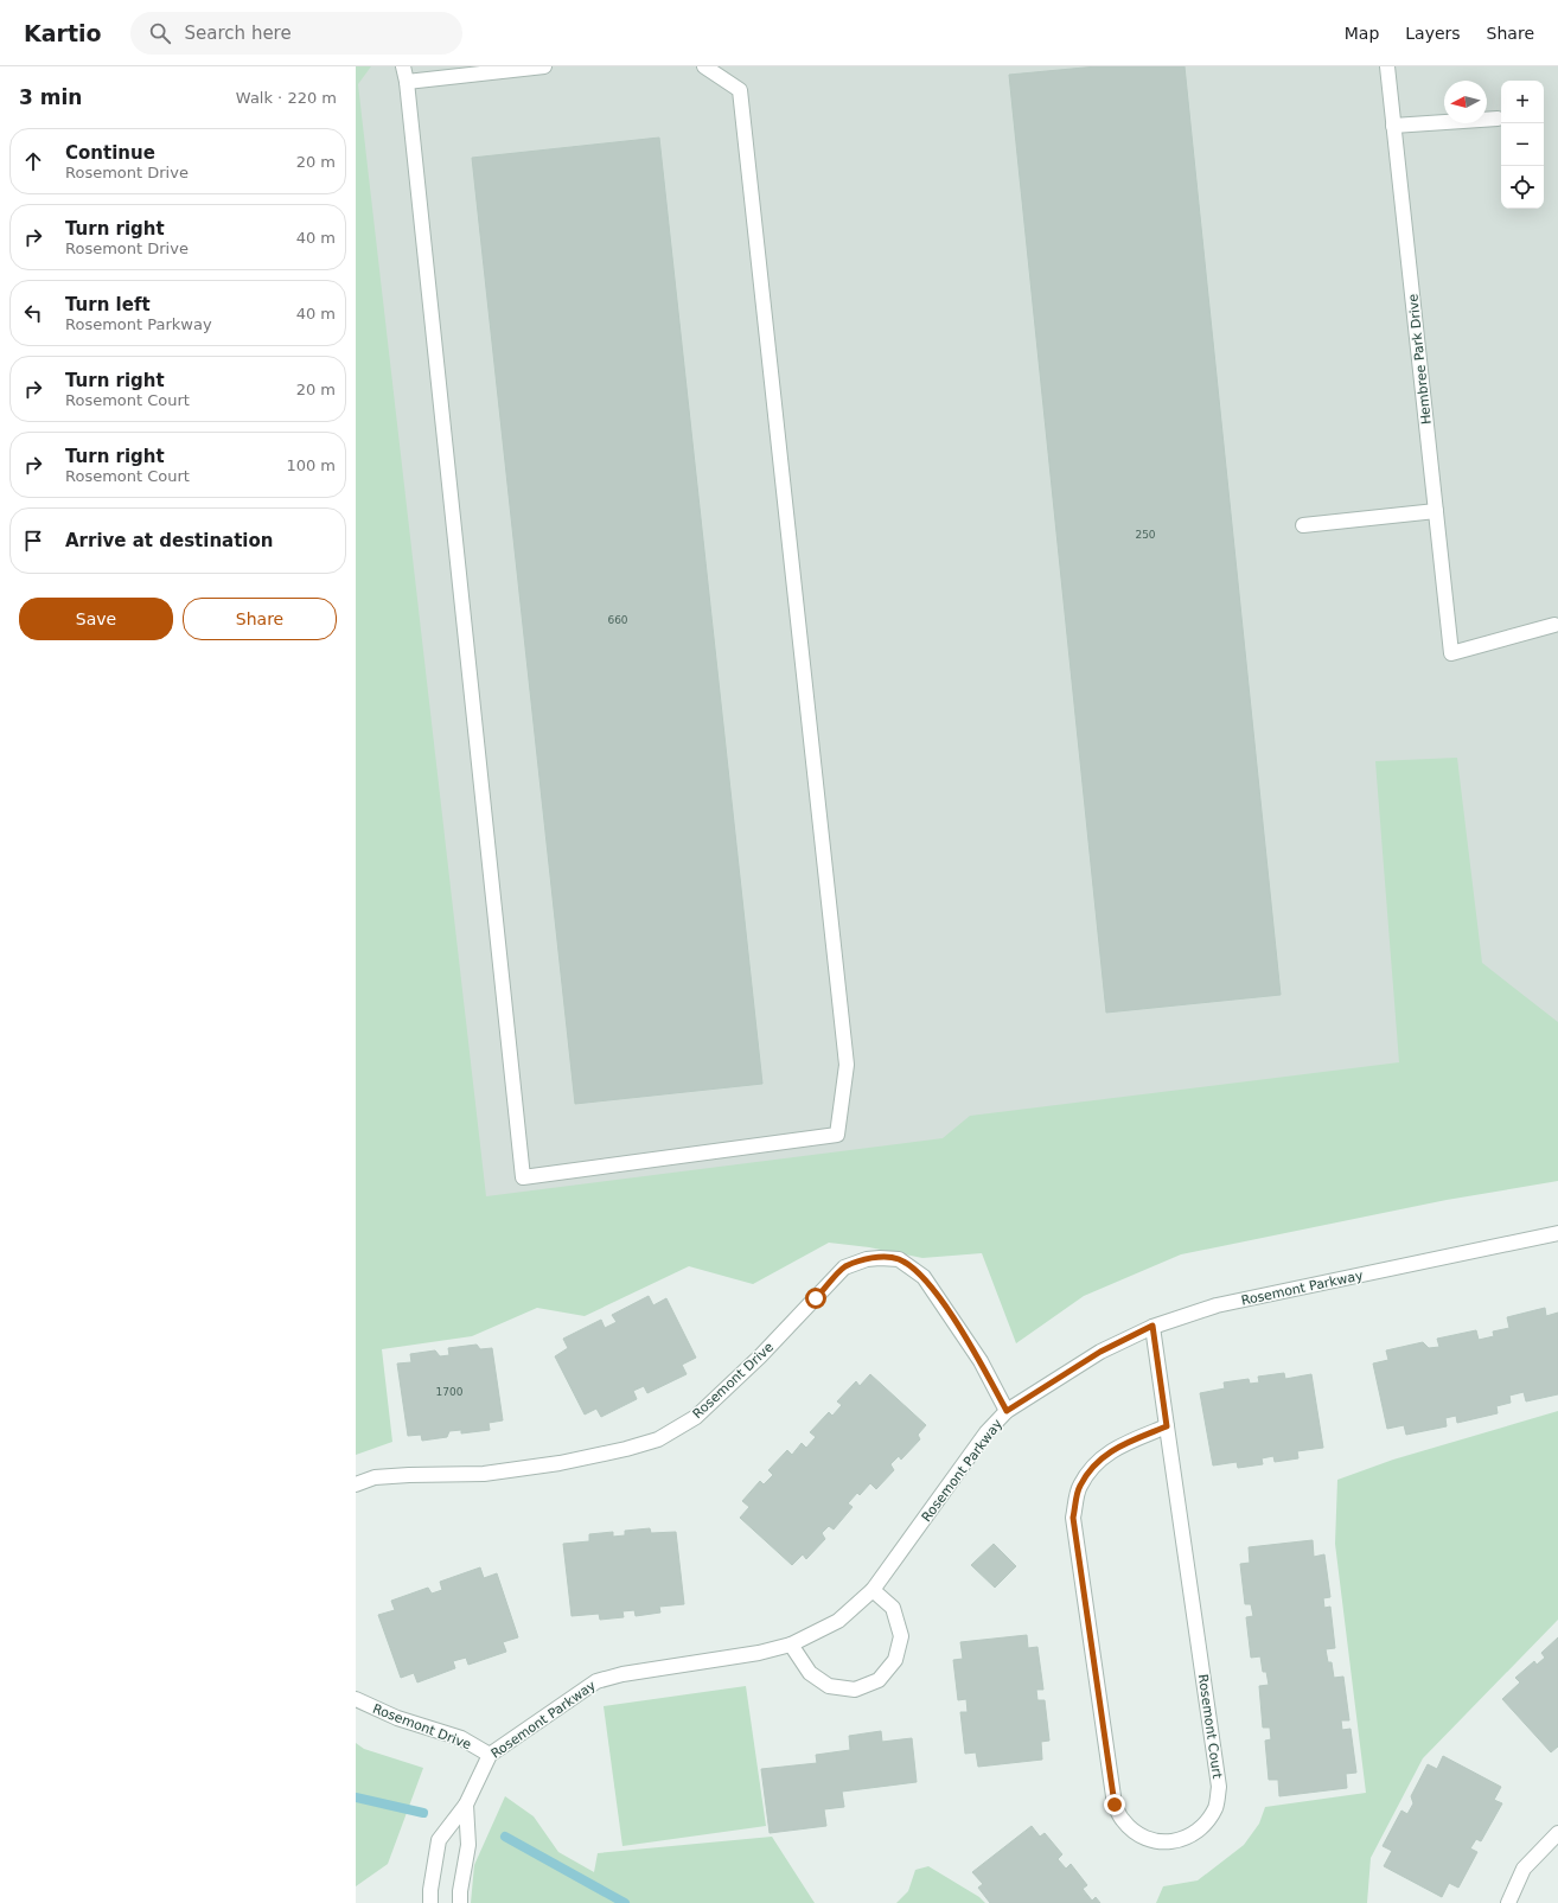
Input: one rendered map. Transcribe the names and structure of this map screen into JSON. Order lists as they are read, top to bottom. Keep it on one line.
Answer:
{"streets":{"street":["Hembree Park Drive","Rosemont Parkway","Rosemont Drive","Rosemont Court"]},"crossings":[["Rosemont Parkway","Rosemont Drive"],["Rosemont Parkway","Rosemont Court"]],"house_numbers":["250","660","1700"],"north":"left","page":{"header":"Kartio","search":"Search here","nav":["Map","Layers","Share"],"heading":["3 min","Walk · 220 m"],"map_buttons":["+","−"],"list":[["Continue","Rosemont Drive","20 m"],["Turn right","Rosemont Drive","40 m"],["Turn left","Rosemont Parkway","40 m"],["Turn right","Rosemont Court","20 m"],["Turn right","Rosemont Court","100 m"],"Arrive at destination"],"buttons":["Save","Share"]}}
